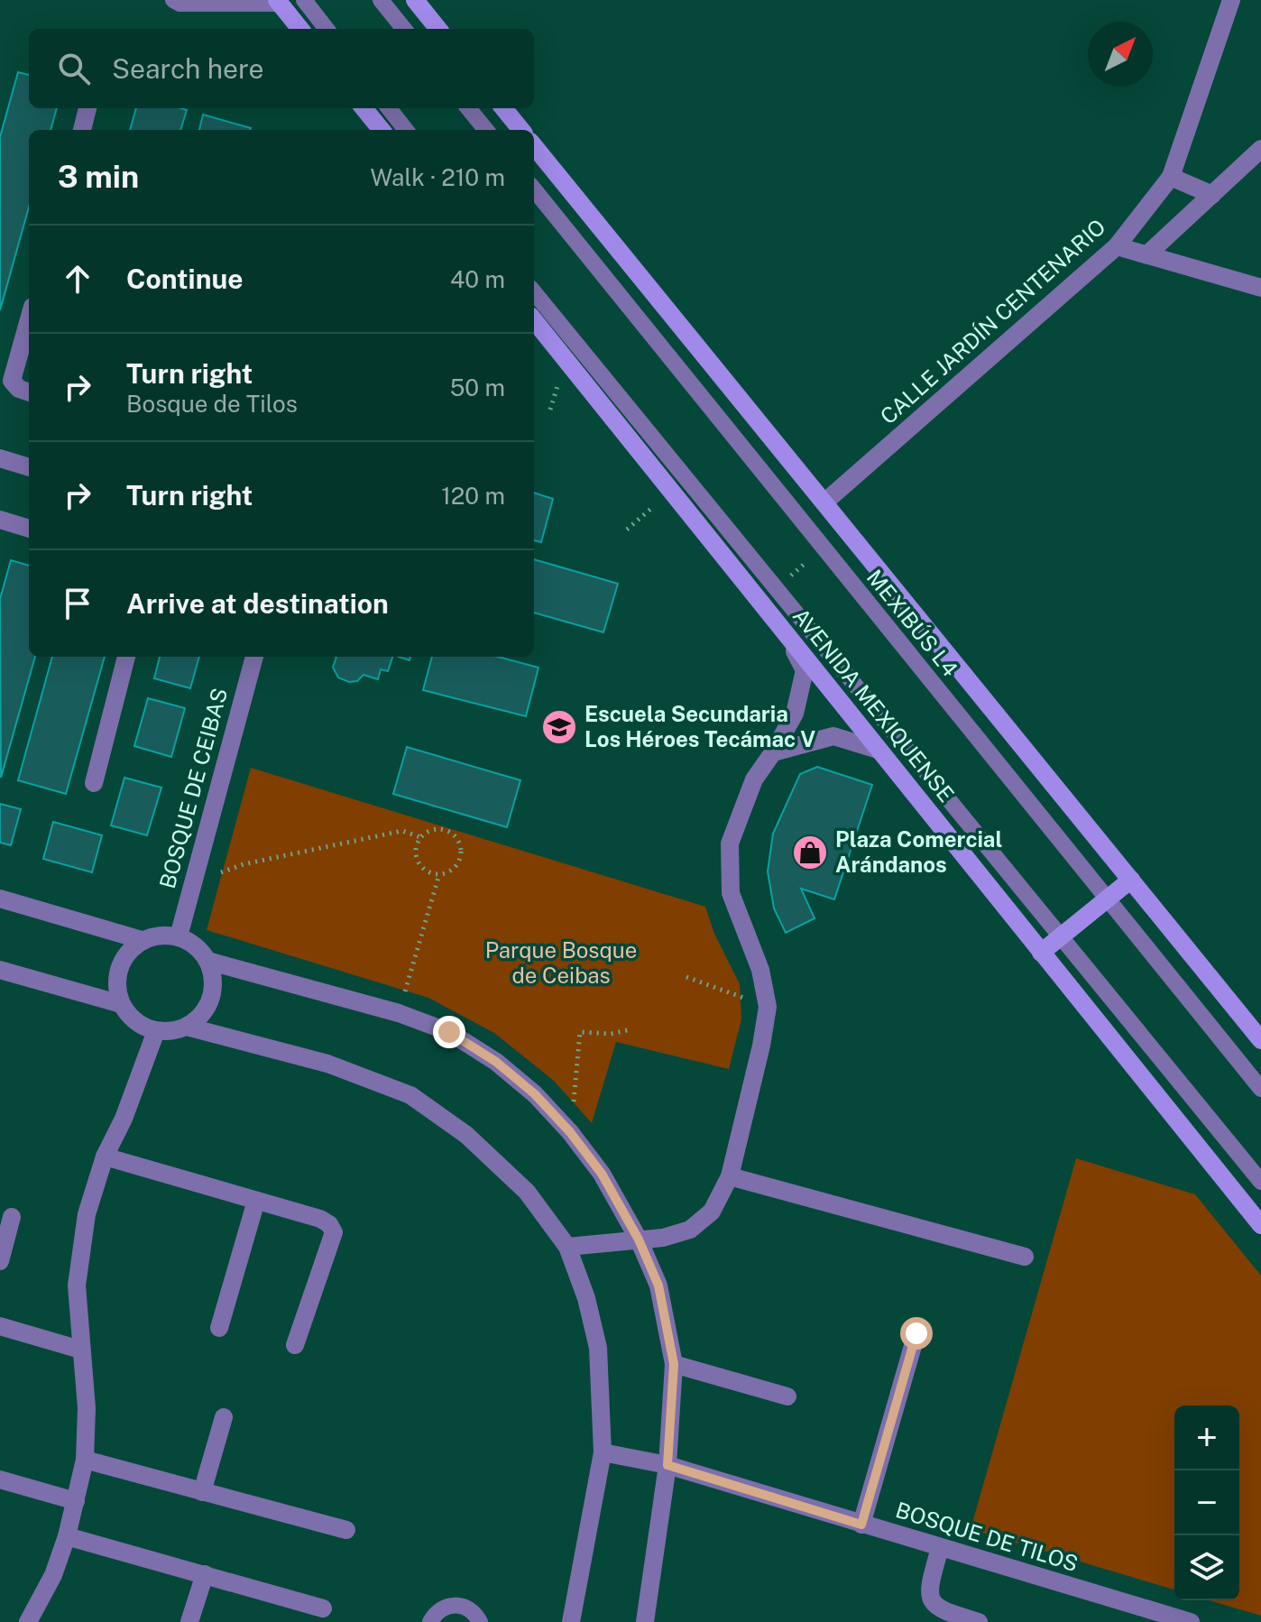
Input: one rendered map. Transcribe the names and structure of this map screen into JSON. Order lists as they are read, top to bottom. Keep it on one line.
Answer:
{"streets":{"main road":["AVENIDA MEXIQUENSE"],"street":["CALLE JARDÍN CENTENARIO","BOSQUE DE CEIBAS","BOSQUE DE TILOS"],"lane":["MEXIBÚS L4"]},"parks":["Parque Bosque de Ceibas"],"places":{"school or university":["Escuela Secundaria Los Héroes Tecámac V"],"shop":["Plaza Comercial Arándanos"]},"north":"top right","page":{"search":"Search here","heading":["3 min","Walk · 210 m"],"list":[["Continue","40 m"],["Turn right","Bosque de Tilos","50 m"],["Turn right","120 m"],"Arrive at destination"],"map_buttons":["+","−"]}}
